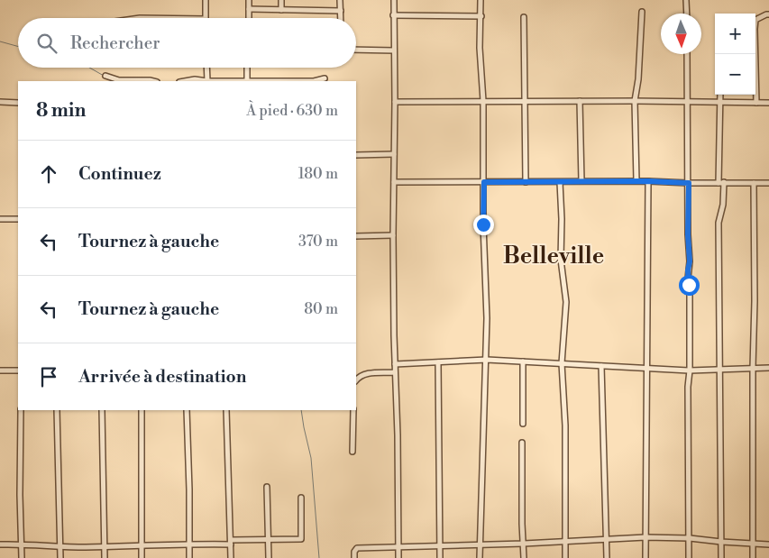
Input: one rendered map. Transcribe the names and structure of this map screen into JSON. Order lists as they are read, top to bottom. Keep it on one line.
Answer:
{"districts":["Belleville"],"north":"bottom","page":{"map_buttons":["+","−"],"search":"Rechercher","heading":["8 min","À pied · 630 m"],"list":[["Continuez","180 m"],["Tournez à gauche","370 m"],["Tournez à gauche","80 m"],"Arrivée à destination"]}}
